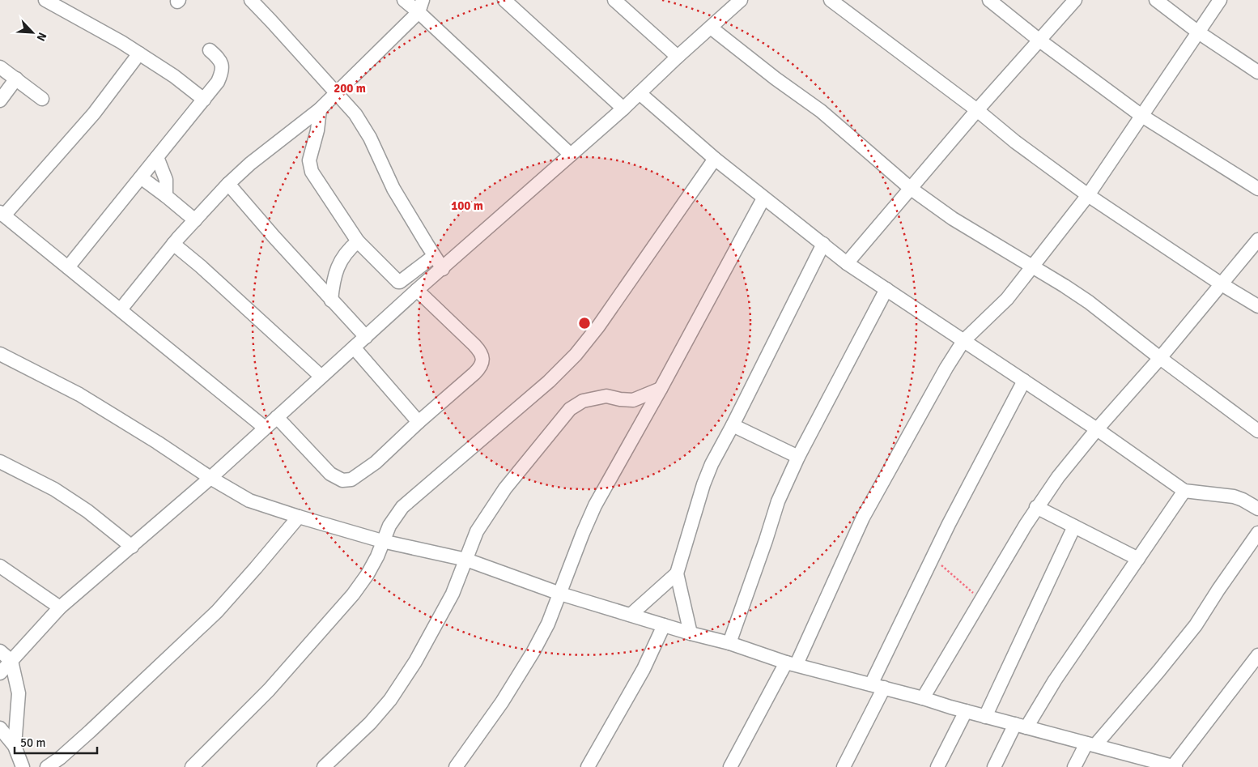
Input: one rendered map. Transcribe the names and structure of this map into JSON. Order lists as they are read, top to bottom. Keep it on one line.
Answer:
{"scale_bar":"50 m","north":"bottom right","rings":["200 m","100 m"]}
